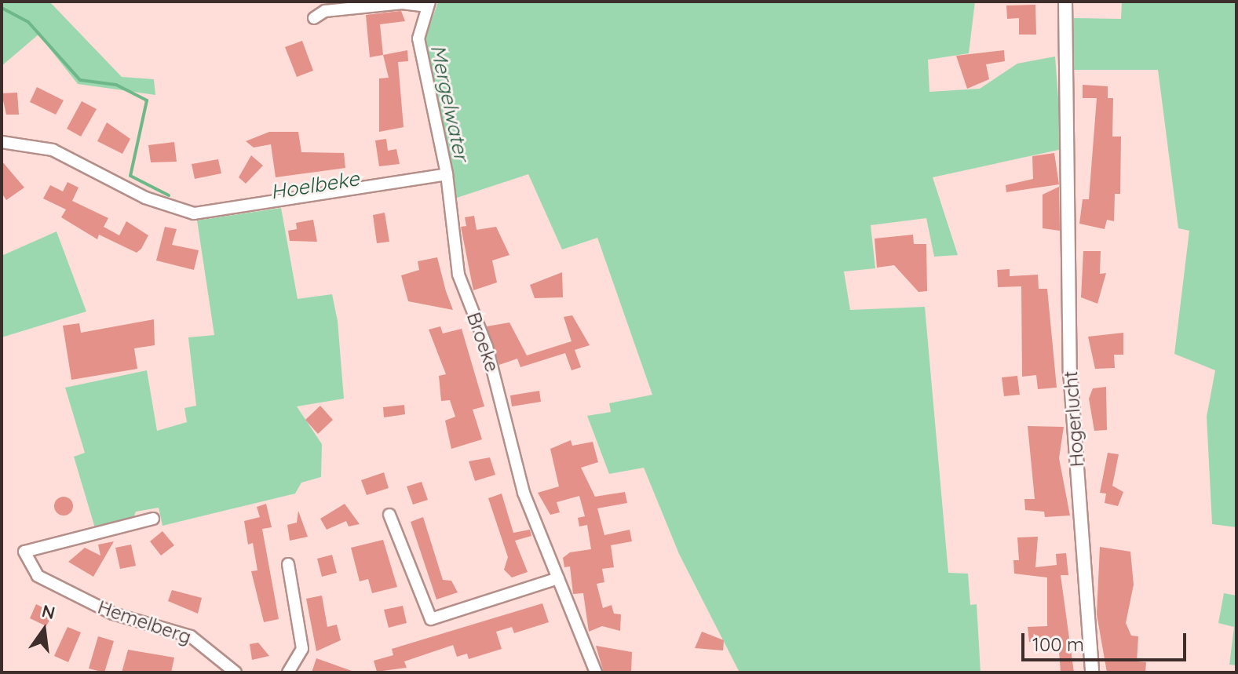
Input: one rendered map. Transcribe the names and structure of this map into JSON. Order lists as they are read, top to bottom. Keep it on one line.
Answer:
{"streets":{"street":["Broeke","Hogerlucht","Hemelberg"]},"water":["Mergelwater","Hoelbeke"],"scale_bar":"100 m","north":"top"}
